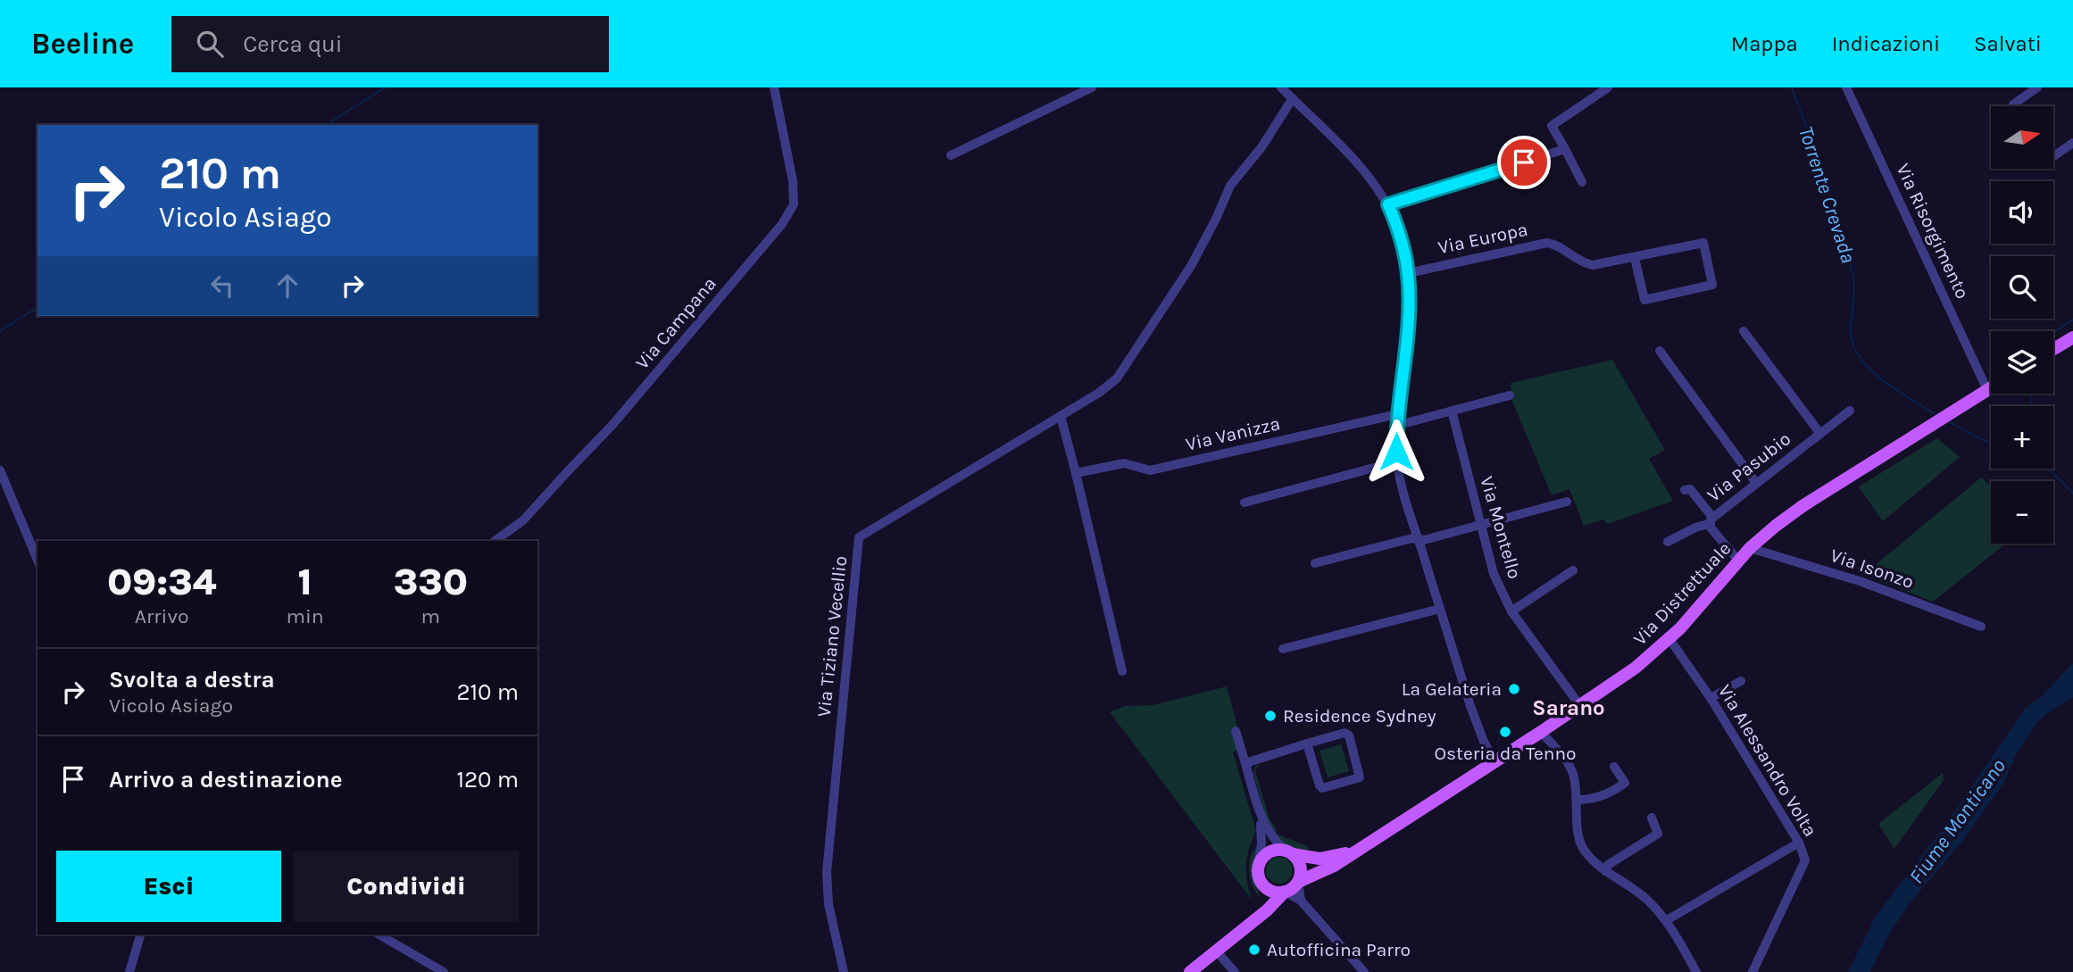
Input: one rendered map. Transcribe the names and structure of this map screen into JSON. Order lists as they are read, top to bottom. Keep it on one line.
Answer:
{"streets":{"main road":["Via Distrettuale"],"street":["Via Risorgimento","Via Europa","Via Campana","Via Vanizza","Via Pasubio","Via Montello","Via Isonzo","Via Tiziano Vecellio","Via Alessandro Volta"]},"crossings":[["Via Risorgimento","Via Distrettuale"],["Via Pasubio","Via Distrettuale"],["Via Montello","Via Distrettuale"],["Via Isonzo","Via Distrettuale"],["Via Distrettuale","Via Alessandro Volta"]],"districts":["Sarano"],"water":["Torrente Crevada","Fiume Monticano"],"places":["La Gelateria","Residence Sydney","Osteria da Tenno","Autofficina Parro"],"north":"right","page":{"header":"Beeline","search":"Cerca qui","nav":["Mappa","Indicazioni","Salvati"],"map_buttons":["+","−"],"turn":["210 m","Vicolo Asiago"],"eta":["09:34","Arrivo","1","min","330","m"],"list":[{"name":"Svolta a destra","note":"Vicolo Asiago","value":"210 m"},{"name":"Arrivo a destinazione","value":"120 m"}],"buttons":["Esci","Condividi"]}}
